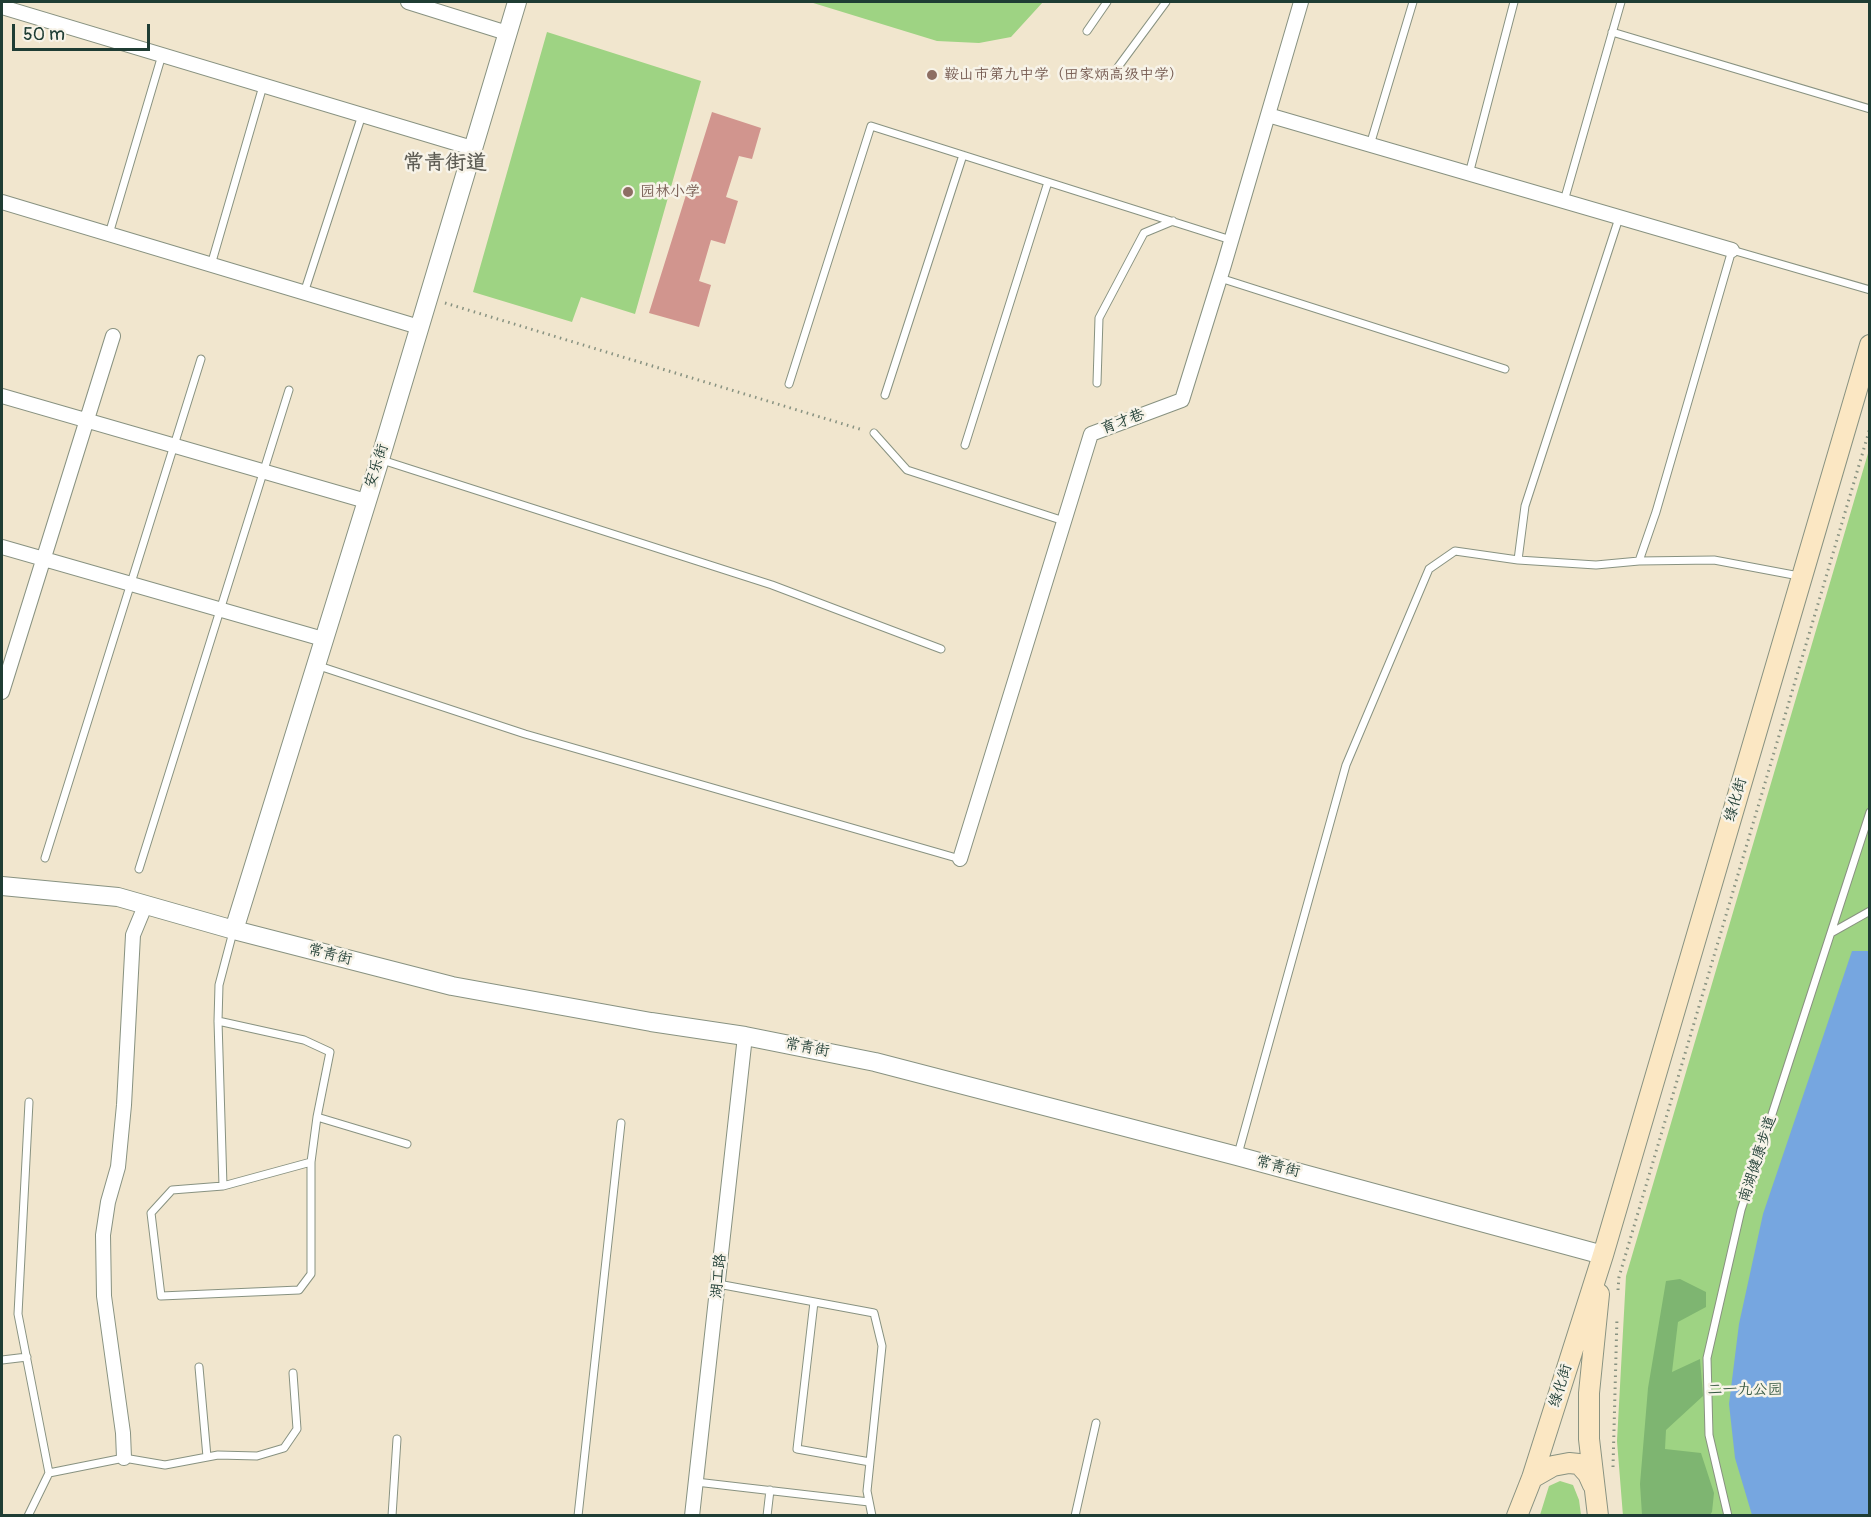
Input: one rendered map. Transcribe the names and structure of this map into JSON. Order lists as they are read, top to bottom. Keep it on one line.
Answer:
{"streets":{"main road":["绿化街"],"street":["育才巷","安乐街","常青街","湖工路"],"lane":["南湖健康步道"]},"crossings":[["安乐街","常青街"],["绿化街","常青街"],["常青街","湖工路"]],"districts":["常青街道"],"parks":["二一九公园"],"places":["鞍山市第九中学（田家炳高级中学）","园林小学"],"scale_bar":"50 m"}
